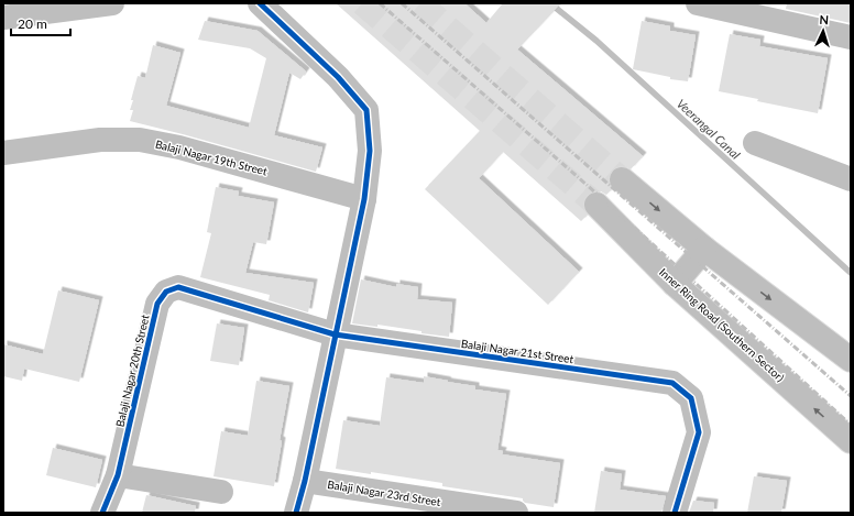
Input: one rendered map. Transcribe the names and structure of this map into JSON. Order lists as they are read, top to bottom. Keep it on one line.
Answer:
{"streets":{"street":["Balaji Nagar 19th Street","Inner Ring Road (Southern Sector)","Balaji Nagar 21st Street","Balaji Nagar 20th Street","Balaji Nagar 23rd Street"]},"crossings":[["Balaji Nagar 21st Street","Balaji Nagar 20th Street"]],"water":["Veerangal Canal"],"scale_bar":"20 m","north":"top"}
